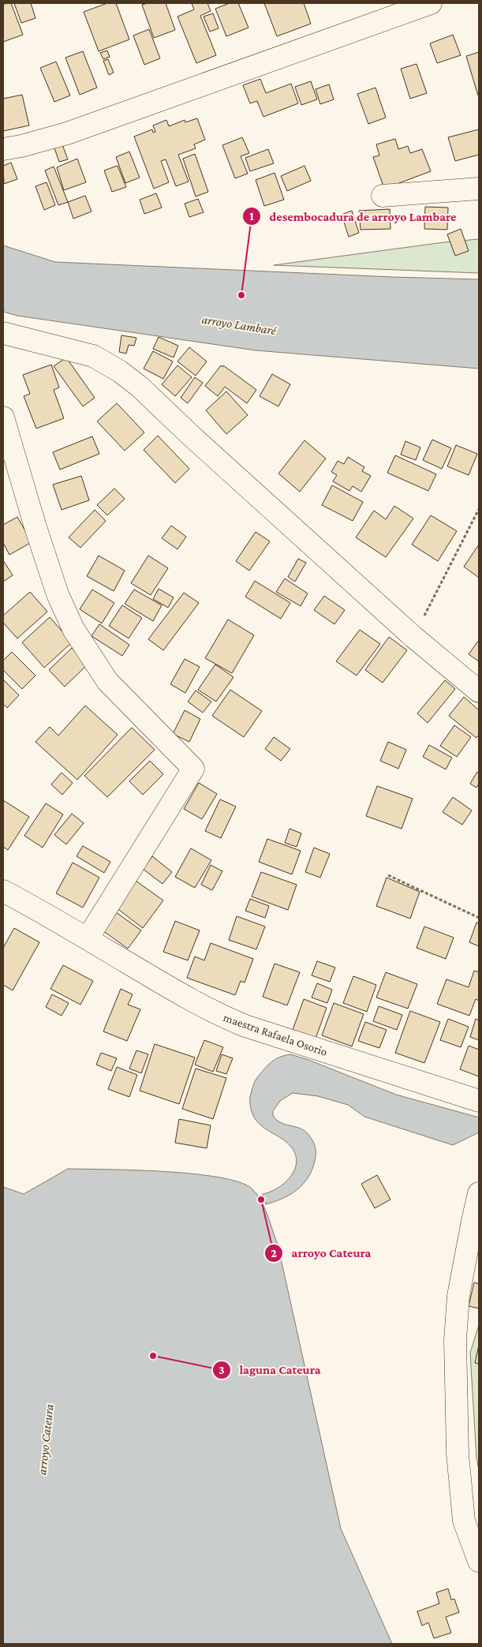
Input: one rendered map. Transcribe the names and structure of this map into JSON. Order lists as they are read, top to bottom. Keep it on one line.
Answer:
{"streets":{"street":["maestra Rafaela Osorio"]},"water":["arroyo Lambaré","arroyo Cateura"],"places":["desembocadura de arroyo Lambare","arroyo Cateura","laguna Cateura"]}
